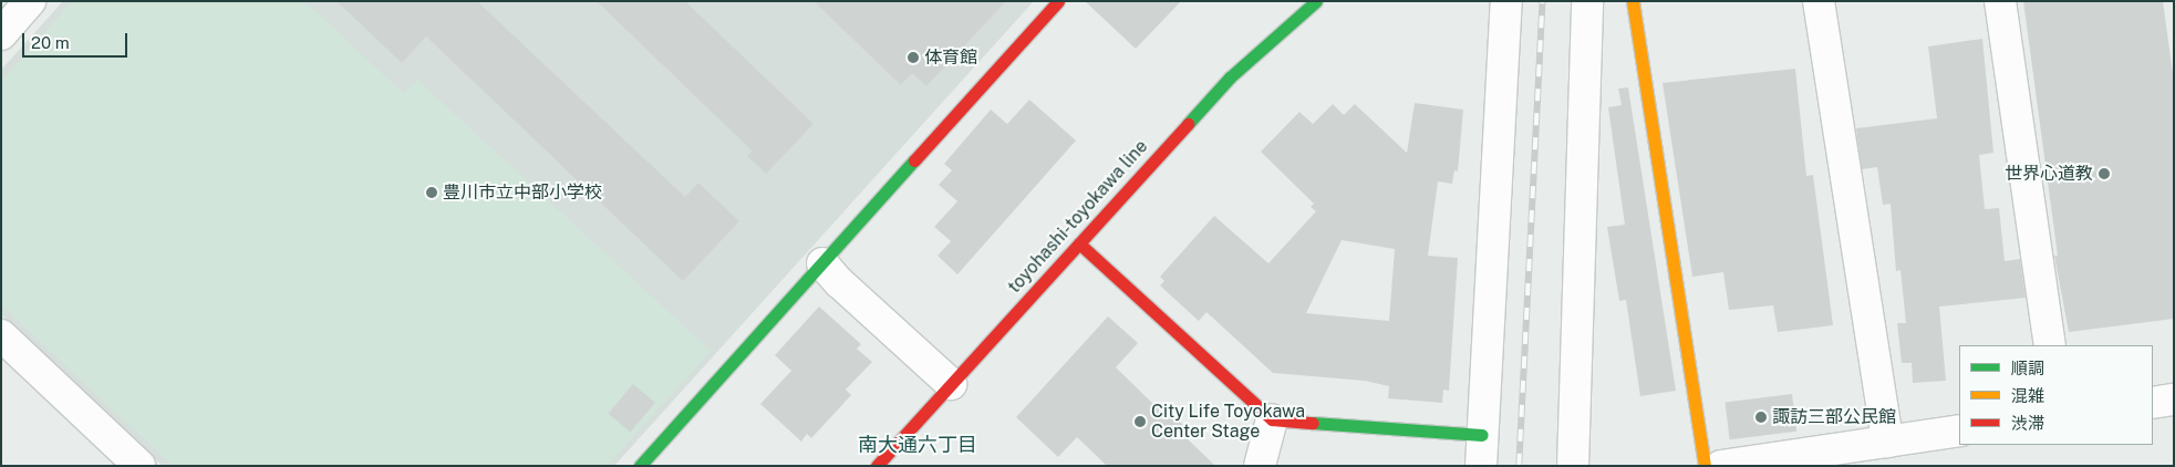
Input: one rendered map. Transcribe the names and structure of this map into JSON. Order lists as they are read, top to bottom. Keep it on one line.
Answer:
{"streets":{"street":["toyohashi-toyokawa line"]},"districts":["南大通六丁目"],"places":["体育館","世界心道教","豊川市立中部小学校","諏訪三部公民館","City Life Toyokawa Center Stage"],"legend":["順調","混雑","渋滞"],"scale_bar":"20 m"}
